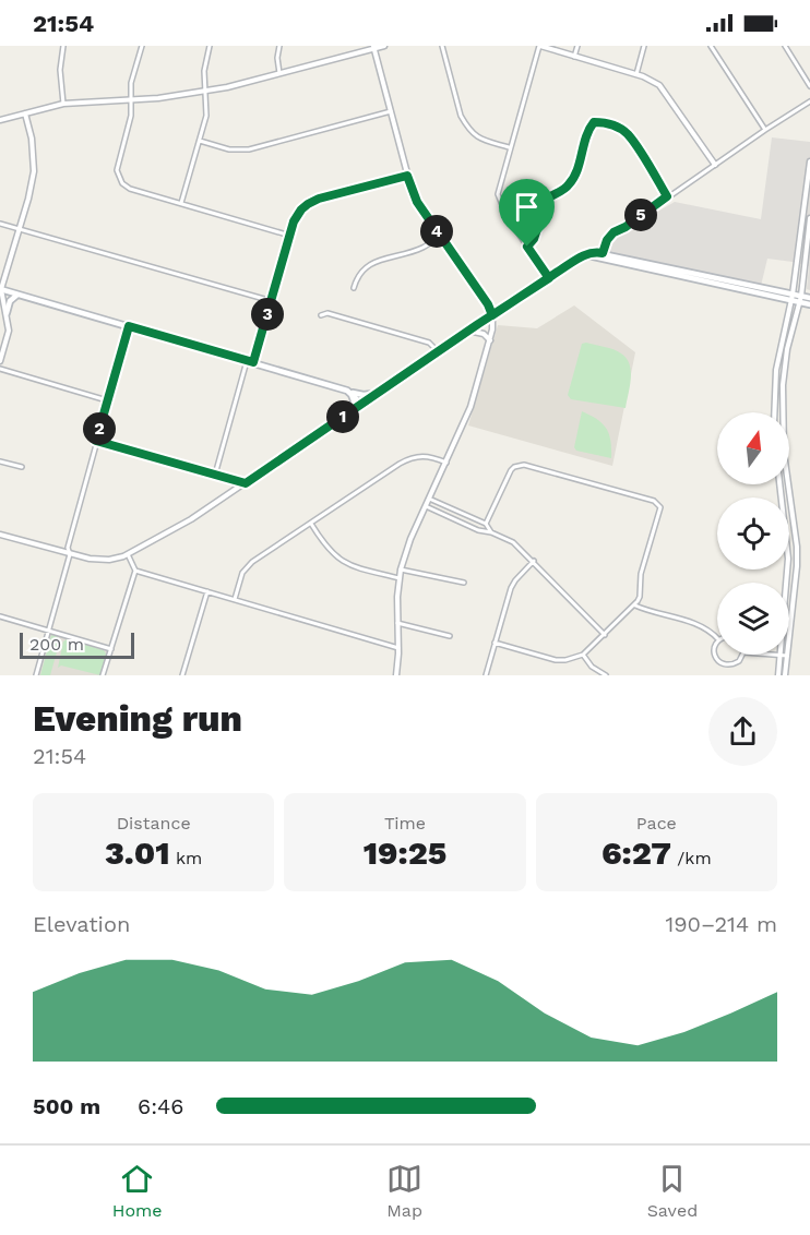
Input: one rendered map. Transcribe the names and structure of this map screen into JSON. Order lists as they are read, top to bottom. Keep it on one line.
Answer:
{"scale_bar":"200 m","north":"top","page":{"status":"21:54","pins":["5","4","3","1","2"],"scale":"200 m","heading":["Evening run","21:54"],"stats":[["Distance","3.01 km"],["Time","19:25"],["Pace","6:27 /km"]],"chart":["Elevation","190–214 m"],"list":[{"name":"500 m","note":"6:46"}],"tabs":["Home","Map","Saved"]}}
